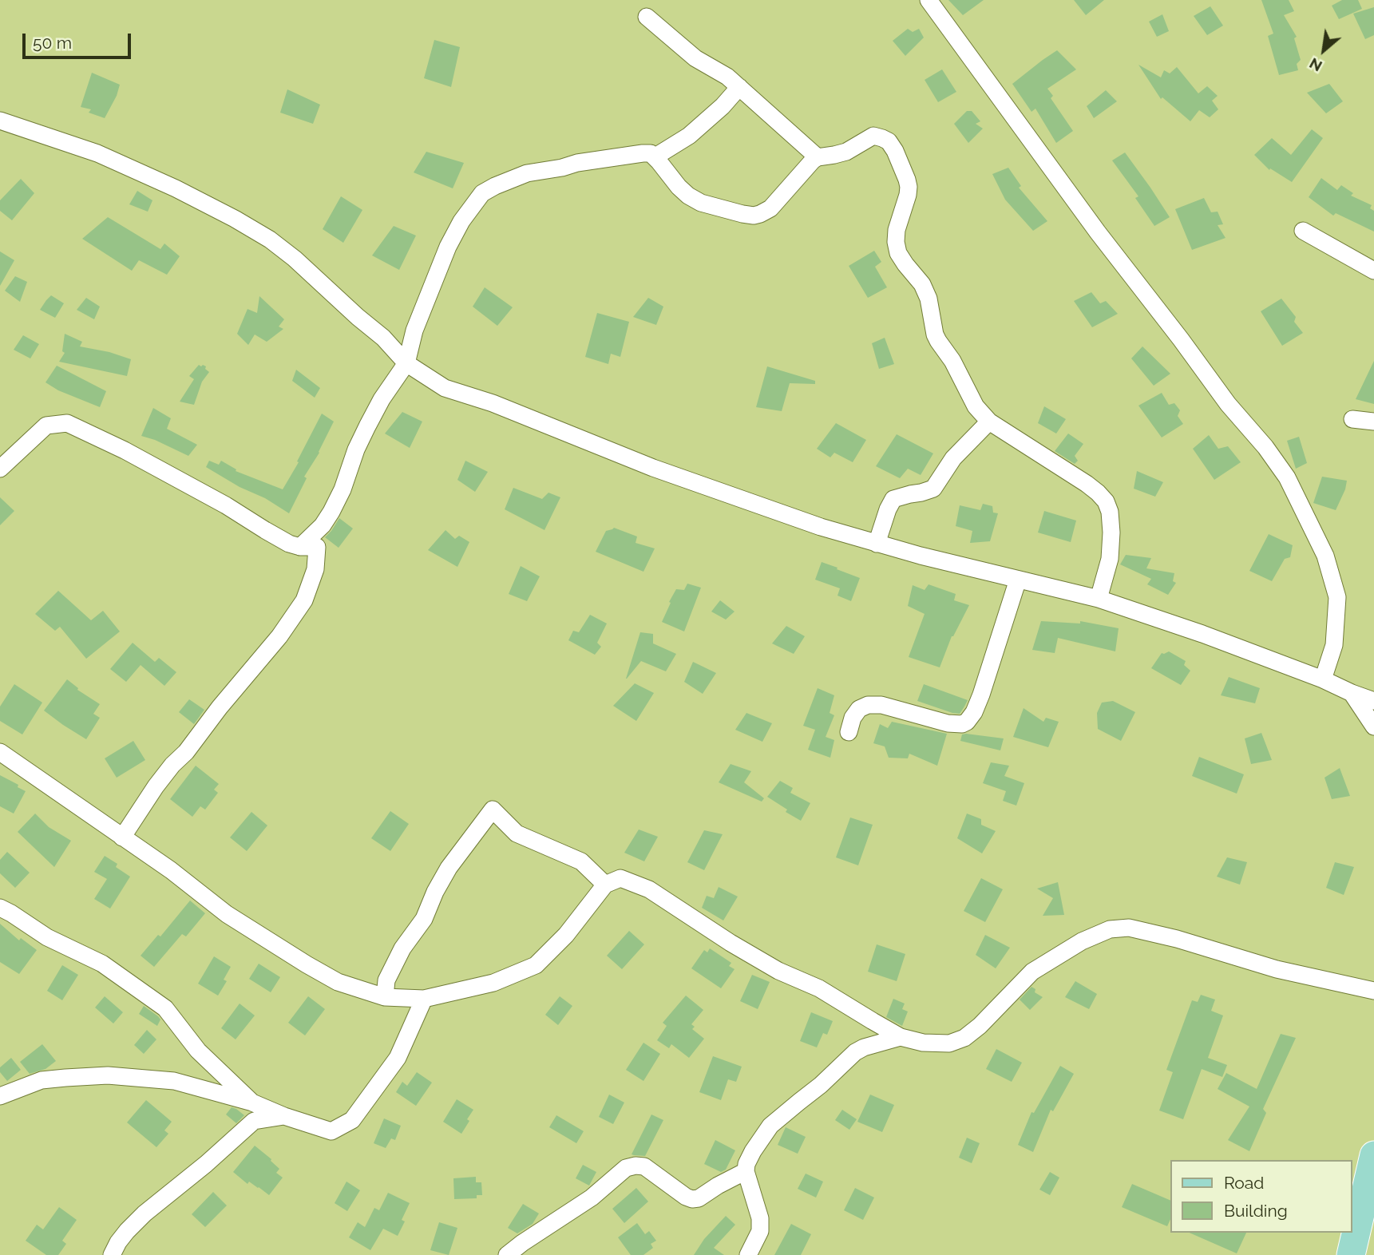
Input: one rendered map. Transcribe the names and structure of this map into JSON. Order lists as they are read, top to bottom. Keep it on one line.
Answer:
{"legend":["Road","Building"],"scale_bar":"50 m","north":"bottom left"}
